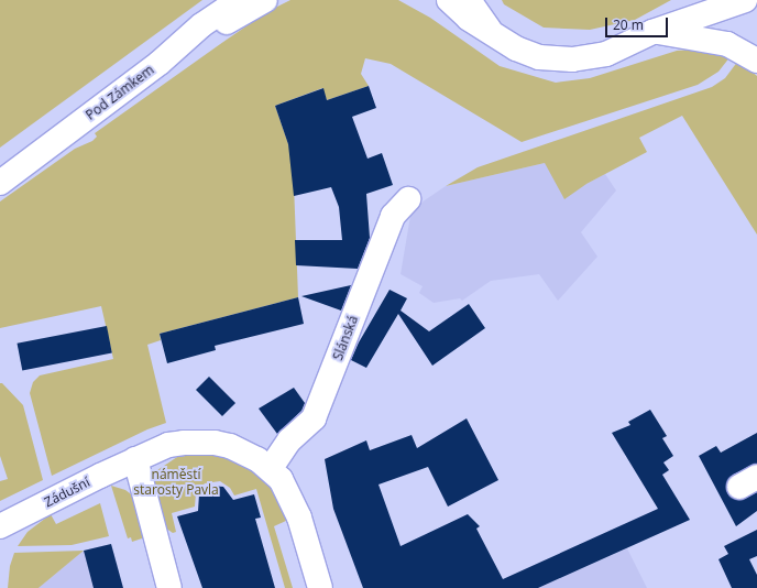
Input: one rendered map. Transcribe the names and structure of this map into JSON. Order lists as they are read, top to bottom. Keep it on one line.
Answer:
{"streets":{"main road":["Pod Zámkem","Slánská","Zádušní"]},"parks":["náměstí starosty Pavla"],"scale_bar":"20 m"}
